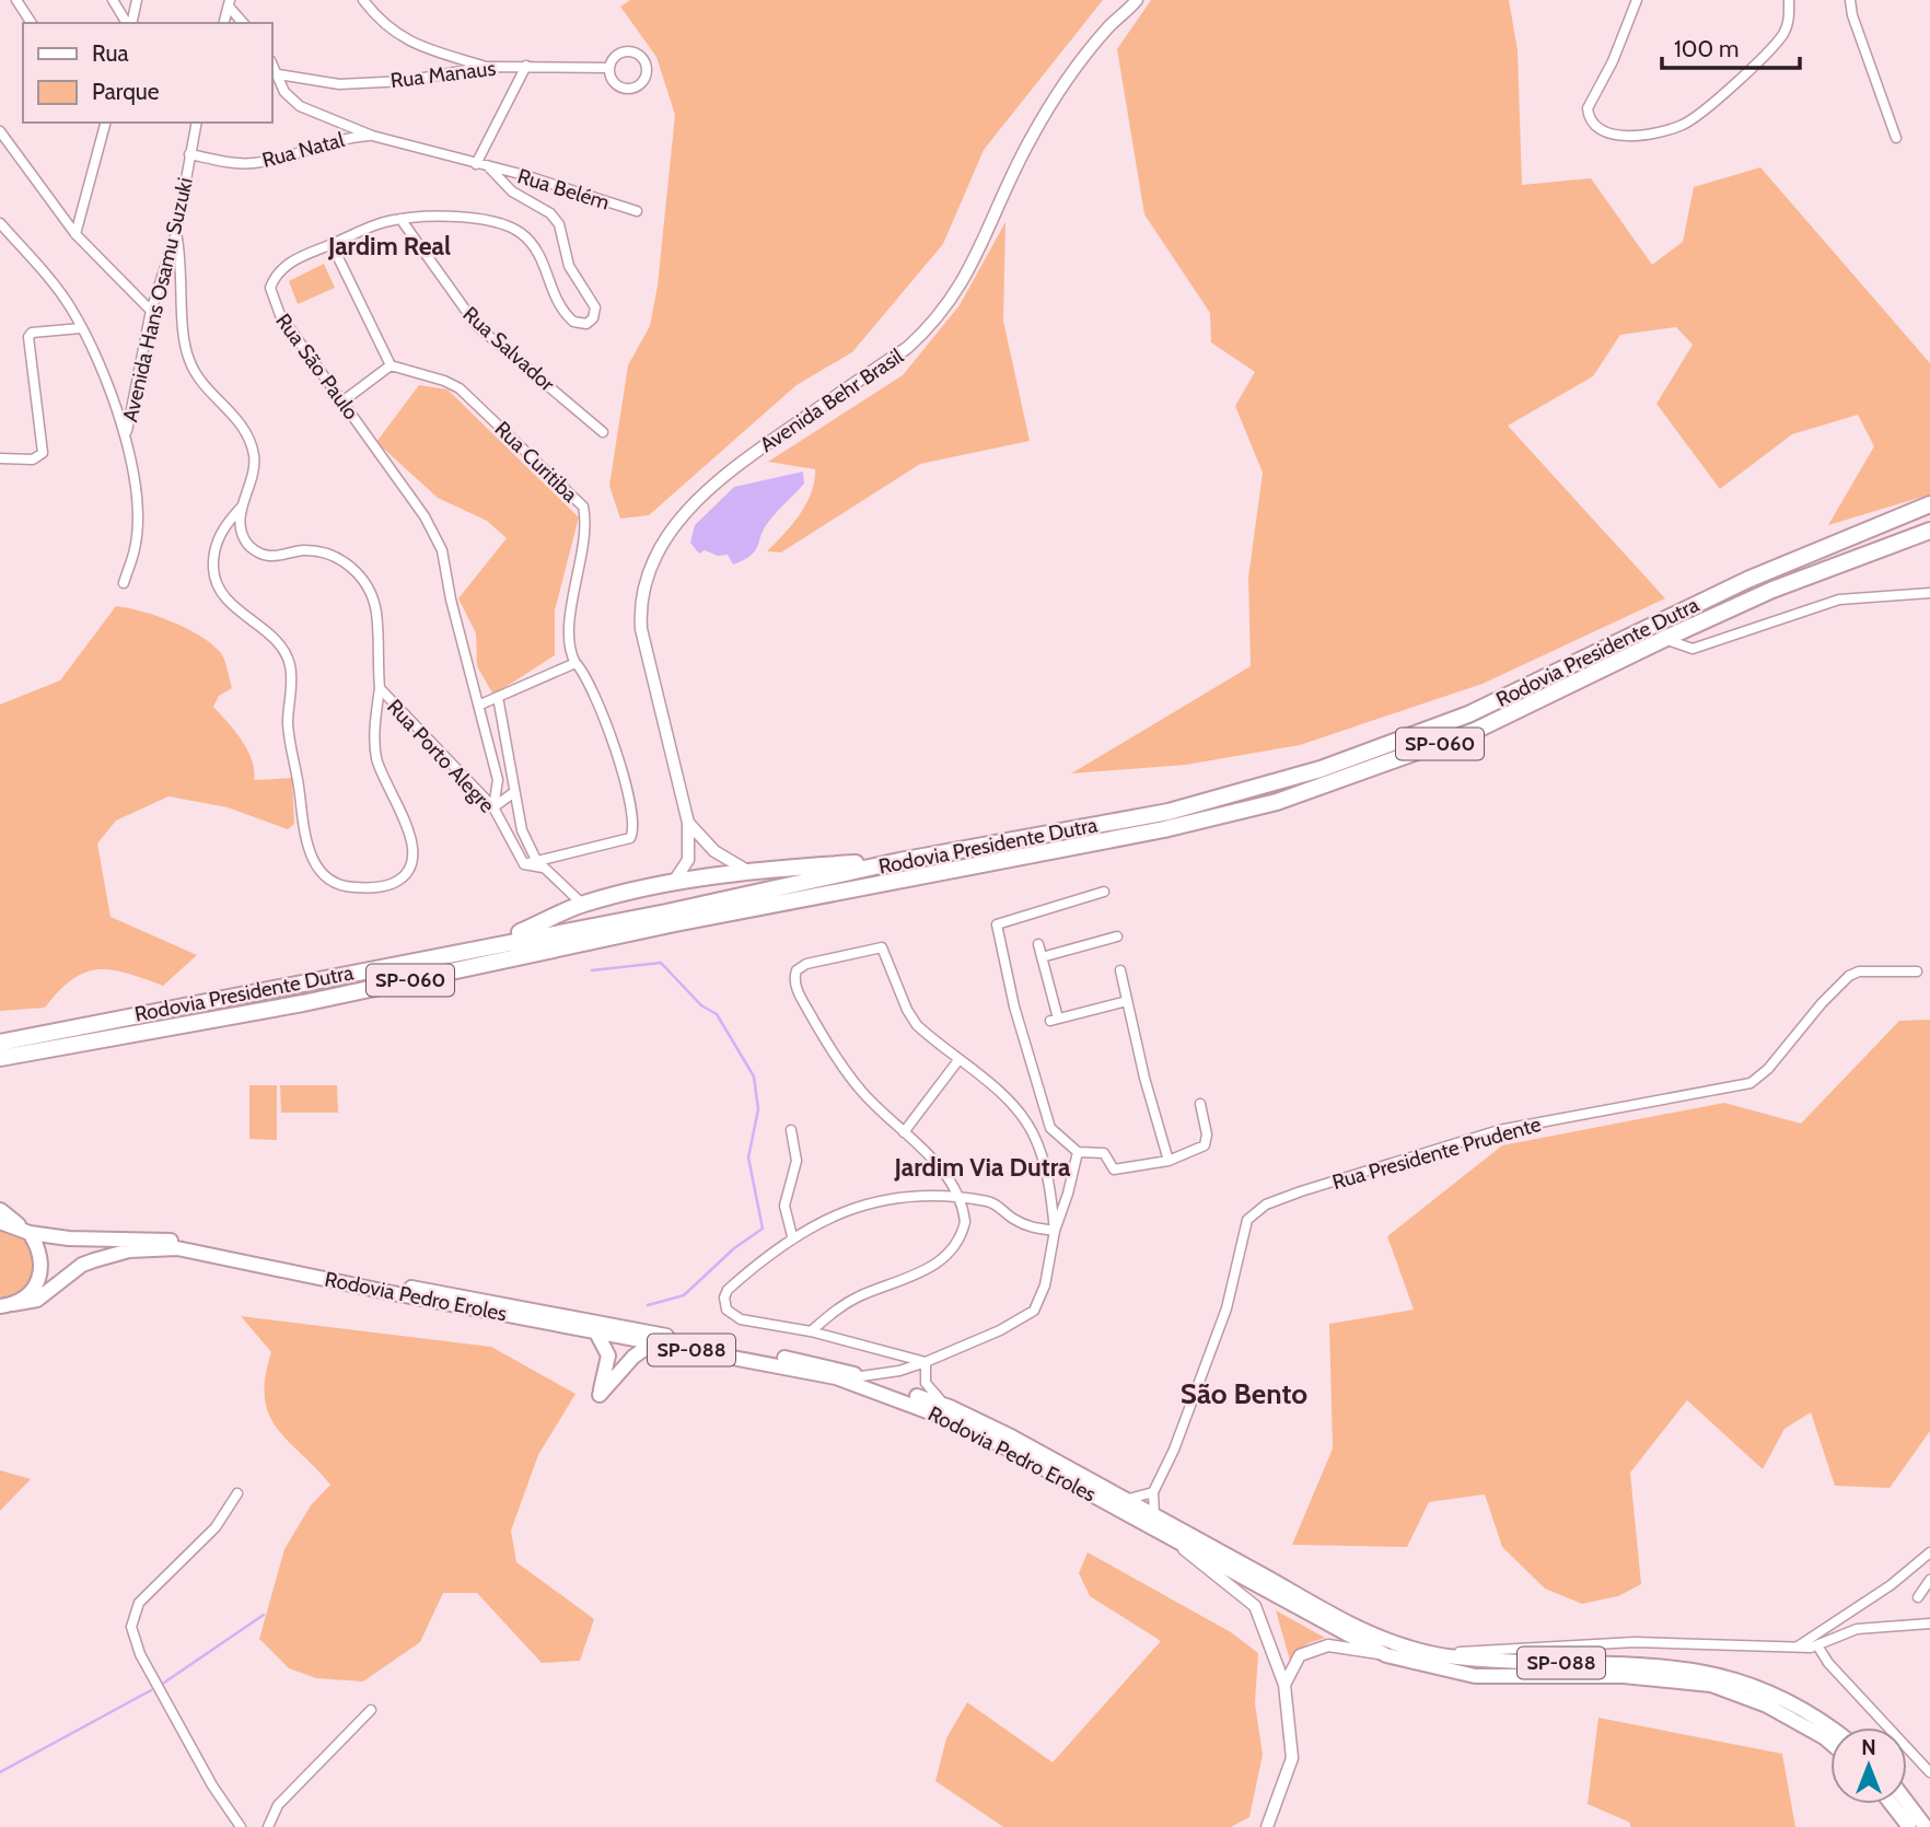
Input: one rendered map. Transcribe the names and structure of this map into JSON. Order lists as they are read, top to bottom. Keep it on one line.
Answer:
{"streets":{"highway":["Rodovia Presidente Dutra","SP-060","Rodovia Pedro Eroles","SP-088"],"street":["Rua Manaus","Rua Natal","Rua Belém","Avenida Hans Osamu Suzuki","Rua Salvador","Rua São Paulo","Avenida Behr Brasil","Rua Curitiba","Rua Porto Alegre","Rua Presidente Prudente"]},"crossings":[["Rua Manaus","Rua São Paulo"],["Rua Natal","Avenida Hans Osamu Suzuki"],["Rua Natal","Rua São Paulo"],["Rua Belém","Rua São Paulo"],["Avenida Hans Osamu Suzuki","Rua Porto Alegre"],["Rua Salvador","Rua São Paulo"],["Rua São Paulo","Rua Porto Alegre"],["Rua Presidente Prudente","Rodovia Pedro Eroles"]],"districts":["Jardim Real","Jardim Via Dutra","São Bento"],"legend":["Rua","Parque"],"scale_bar":"100 m","north":"top"}
